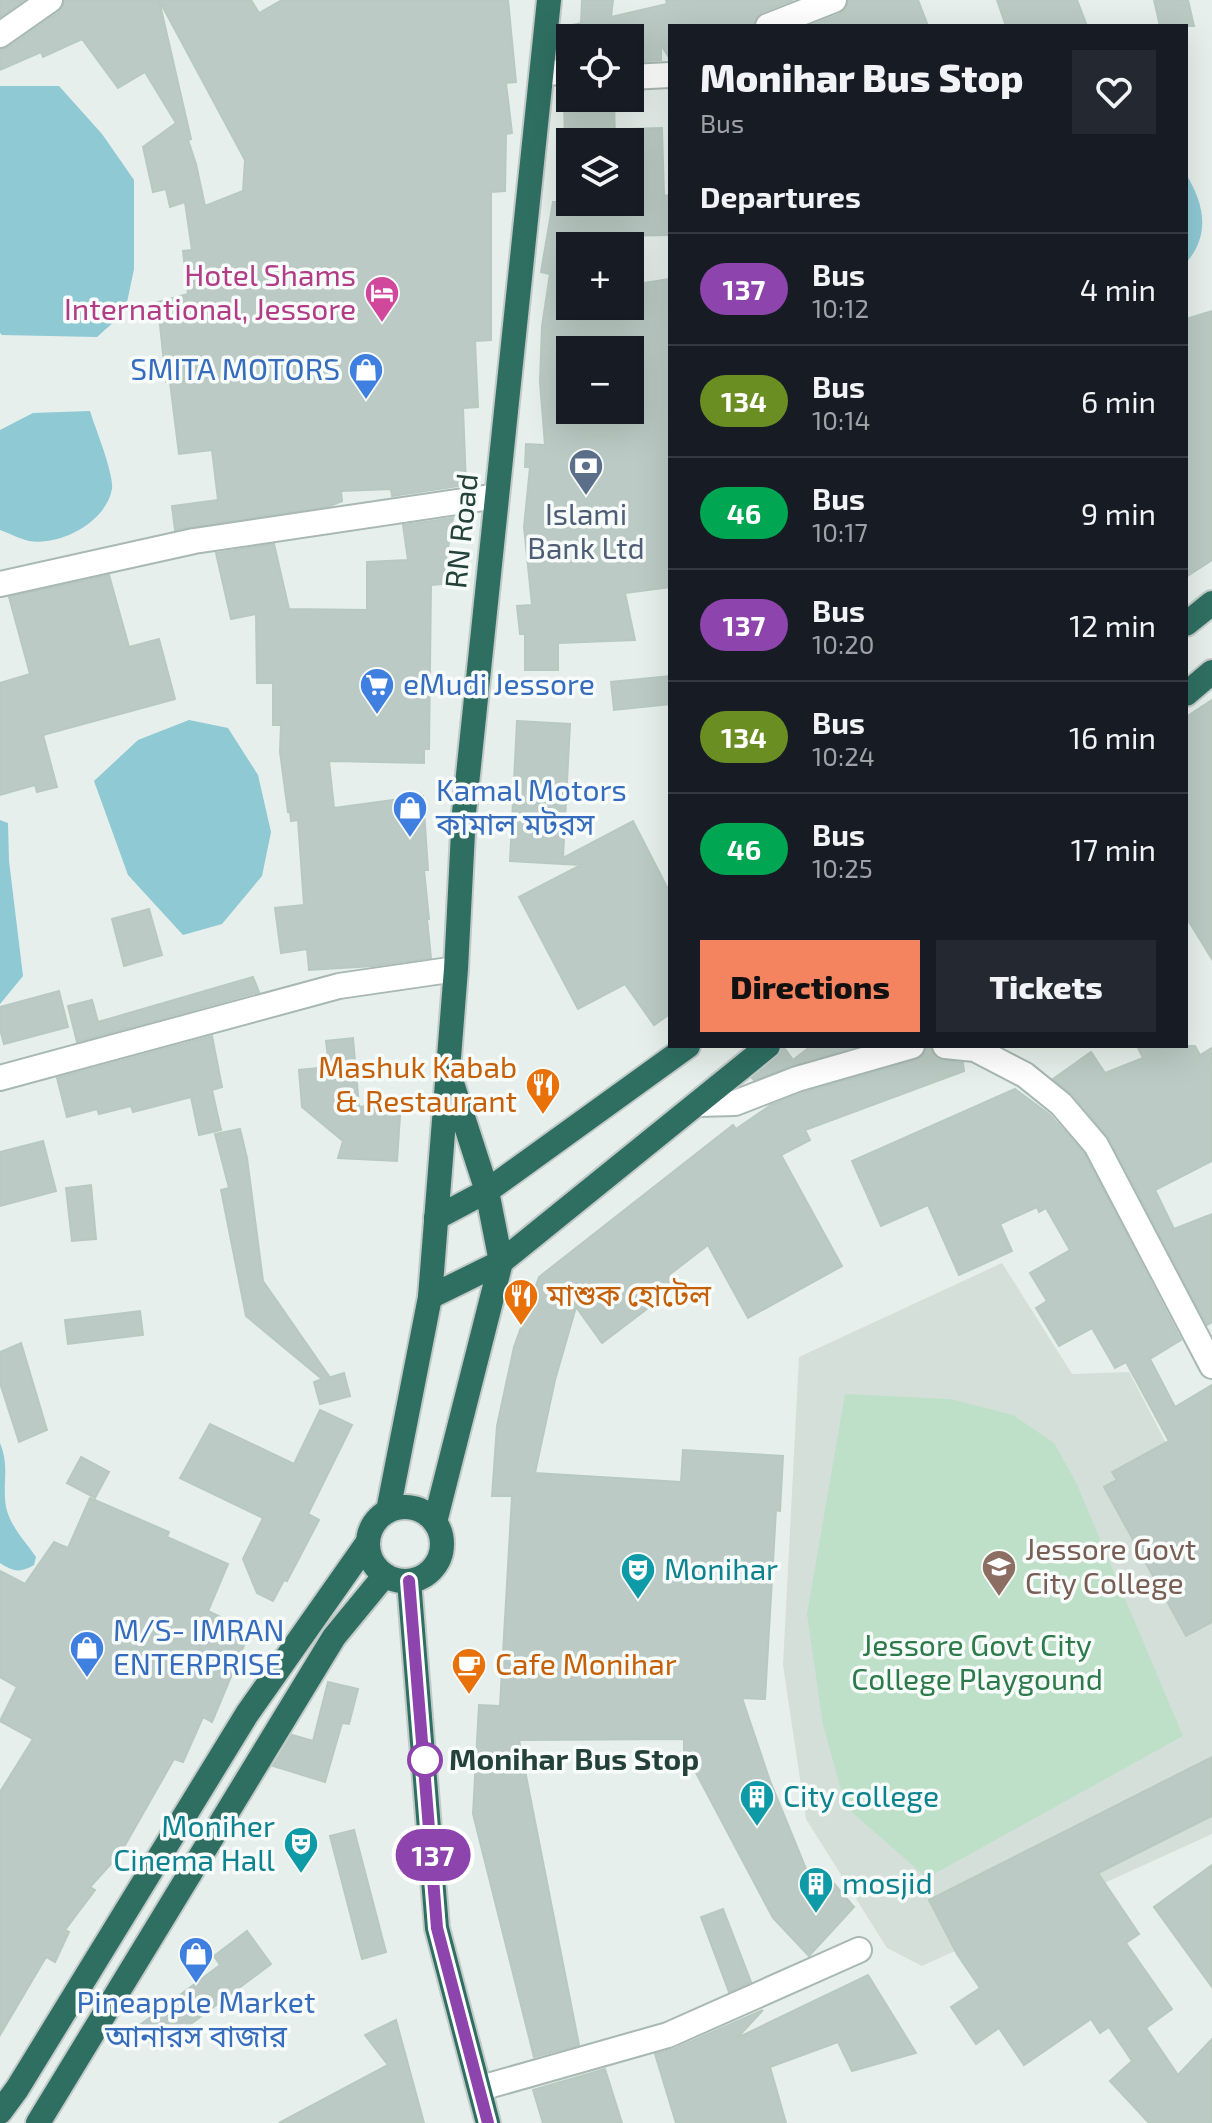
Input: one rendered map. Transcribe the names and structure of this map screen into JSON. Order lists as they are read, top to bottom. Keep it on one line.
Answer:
{"streets":{"highway":["RN Road"]},"parks":["Jessore Govt City College Playgound"],"places":{"hotel":["Hotel Shams International, Jessore"],"shop":["SMITA MOTORS","Kamal Motors কামাল মটরস","M/S- IMRAN ENTERPRISE","Pineapple Market আনারস বাজার"],"bank":["Islami Bank Ltd"],"supermarket":["eMudi Jessore"],"restaurant":["Mashuk Kabab & Restaurant","মাশুক হোটেল"],"school or university":["Jessore Govt City College"],"theatre":["Monihar","Moniher Cinema Hall"],"cafe":["Cafe Monihar"],"other":["Monihar Bus Stop"],"building":["City college","mosjid"]},"lines":["bus line 137"],"page":{"on_map":"137","map_buttons":["+","−"],"heading":[["Monihar Bus Stop","Bus"],"Departures"],"list":[{"mark":"137","name":"Bus","note":"10:12","value":"4 min"},{"mark":"134","name":"Bus","note":"10:14","value":"6 min"},{"mark":"46","name":"Bus","note":"10:17","value":"9 min"},{"mark":"137","name":"Bus","note":"10:20","value":"12 min"},{"mark":"134","name":"Bus","note":"10:24","value":"16 min"},{"mark":"46","name":"Bus","note":"10:25","value":"17 min"}],"buttons":["Directions","Tickets"]}}
